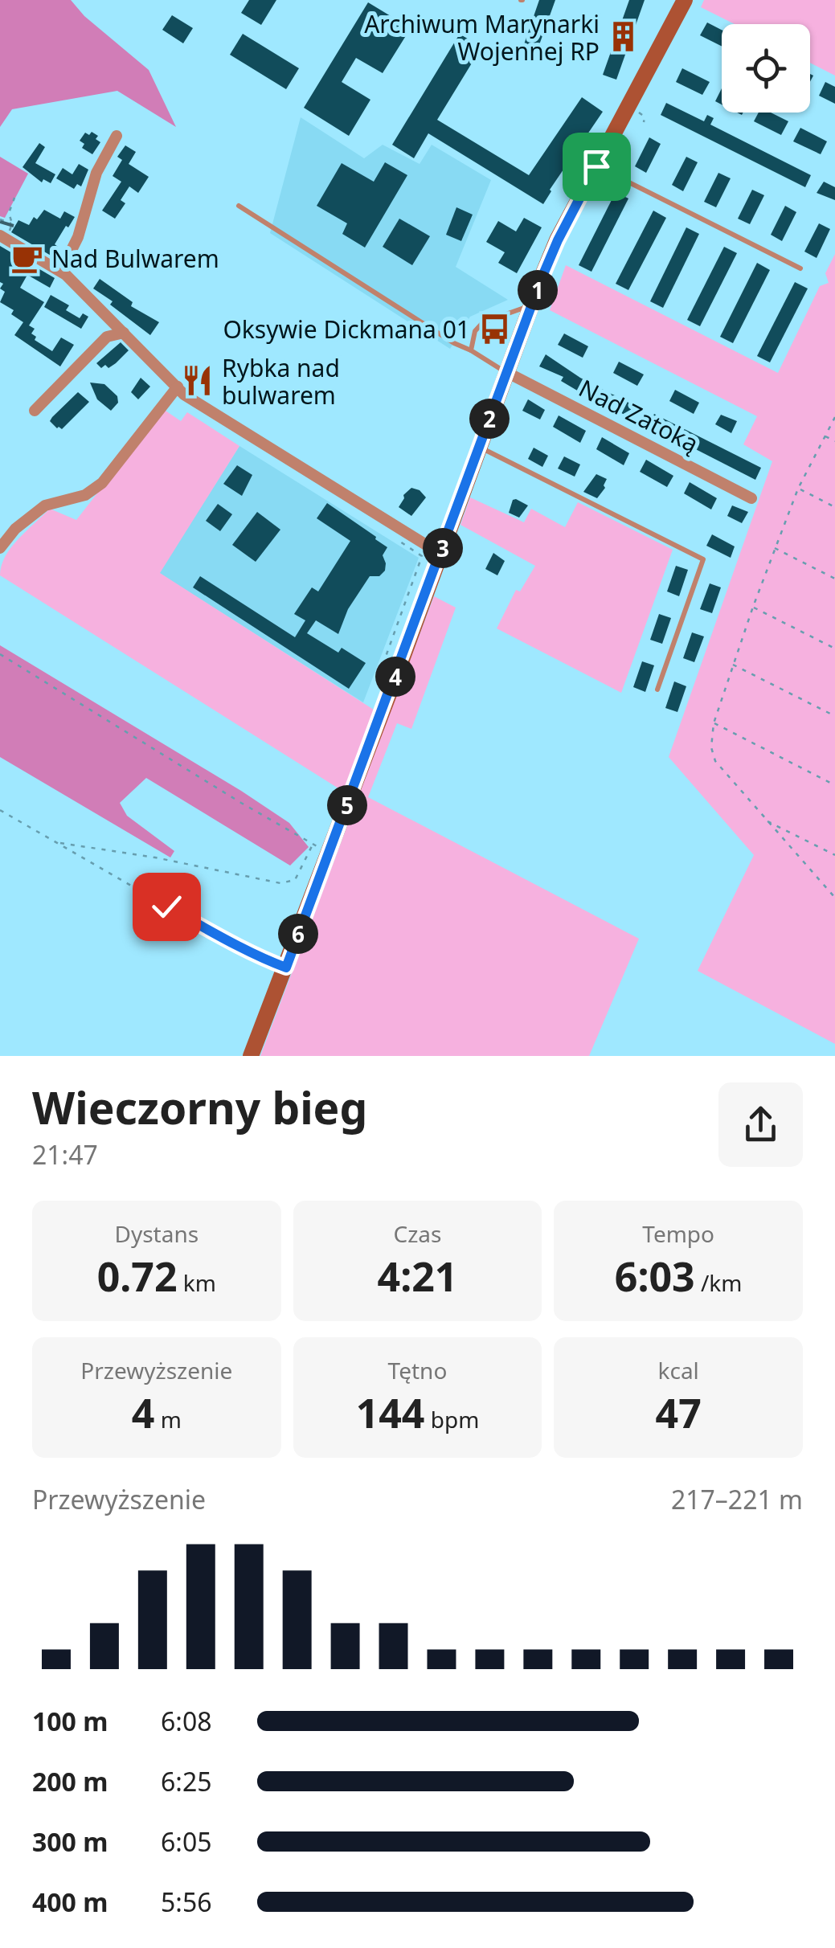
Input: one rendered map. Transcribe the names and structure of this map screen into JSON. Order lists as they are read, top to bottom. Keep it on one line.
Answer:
{"streets":{"street":["Nad Zatoką"]},"places":{"building":["Archiwum Marynarki Wojennej RP"],"cafe":["Nad Bulwarem"],"bus stop":["Oksywie Dickmana 01"],"restaurant":["Rybka nad bulwarem"]},"page":{"pins":["1","2","3","4","5","6"],"heading":["Wieczorny bieg","21:47"],"stats":[["Dystans","0.72 km"],["Czas","4:21"],["Tempo","6:03 /km"],["Przewyższenie","4 m"],["Tętno","144 bpm"],["kcal","47"]],"chart":["Przewyższenie","217–221 m"],"list":[{"name":"100 m","note":"6:08"},{"name":"200 m","note":"6:25"},{"name":"300 m","note":"6:05"},{"name":"400 m","note":"5:56"}]}}
